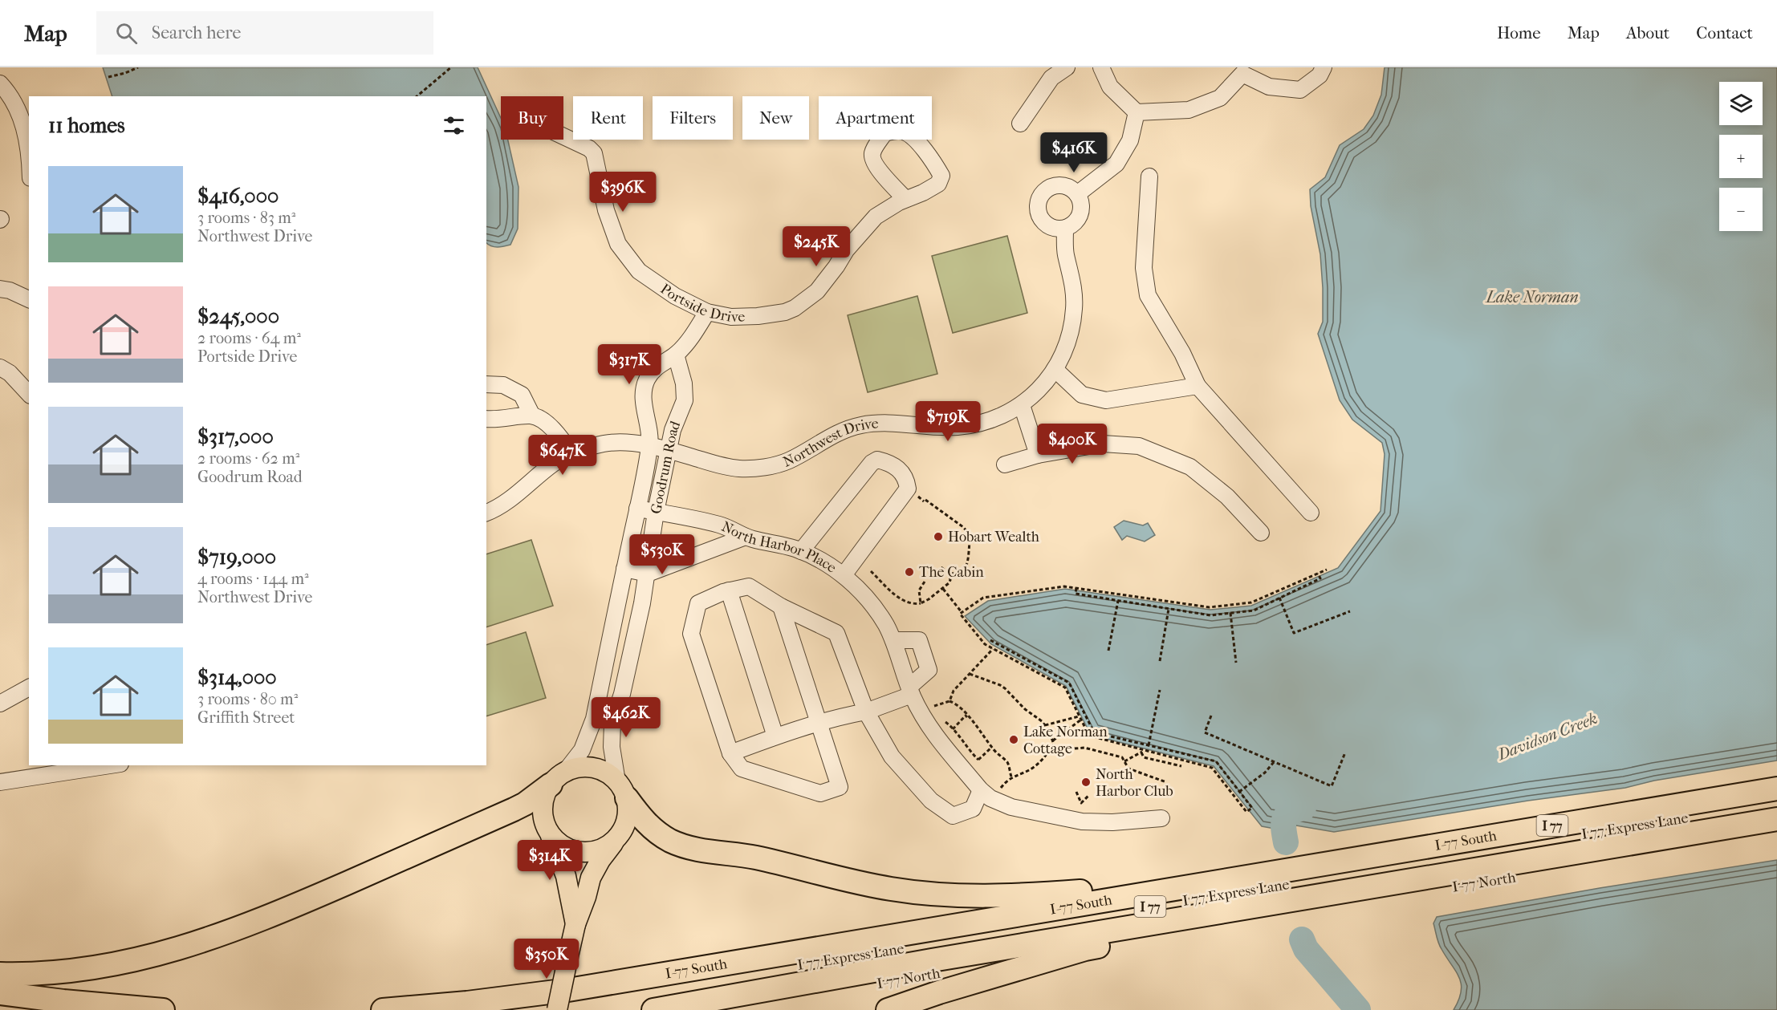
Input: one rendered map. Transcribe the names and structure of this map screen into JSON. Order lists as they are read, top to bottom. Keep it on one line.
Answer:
{"streets":{"highway":["I 77","I 77 Express Lane","I-77 South","I-77 North"],"street":["Portside Drive","Northwest Drive","Goodrum Road","North Harbor Place"]},"crossings":[["Portside Drive","Goodrum Road"],["Northwest Drive","Goodrum Road"],["Goodrum Road","North Harbor Place"]],"water":["Lake Norman","Davidson Creek"],"places":["Hobart Wealth","The Cabin","Lake Norman Cottage","North Harbor Club"],"page":{"header":"Map","search":"Search here","nav":["Home","Map","About","Contact"],"map_buttons":["+","−"],"chip":["Buy","Rent","Filters","New","Apartment"],"heading":"11 homes","price":["$416K","$396K","$245K","$317K","$719K","$400K","$647K","$530K","$462K","$314K","$350K"],"list":[{"name":"$416,000","note":"3 rooms · 83 m² · Northwest Drive"},{"name":"$245,000","note":"2 rooms · 64 m² · Portside Drive"},{"name":"$317,000","note":"2 rooms · 62 m² · Goodrum Road"},{"name":"$719,000","note":"4 rooms · 144 m² · Northwest Drive"},{"name":"$314,000","note":"3 rooms · 80 m² · Griffith Street"}]}}
